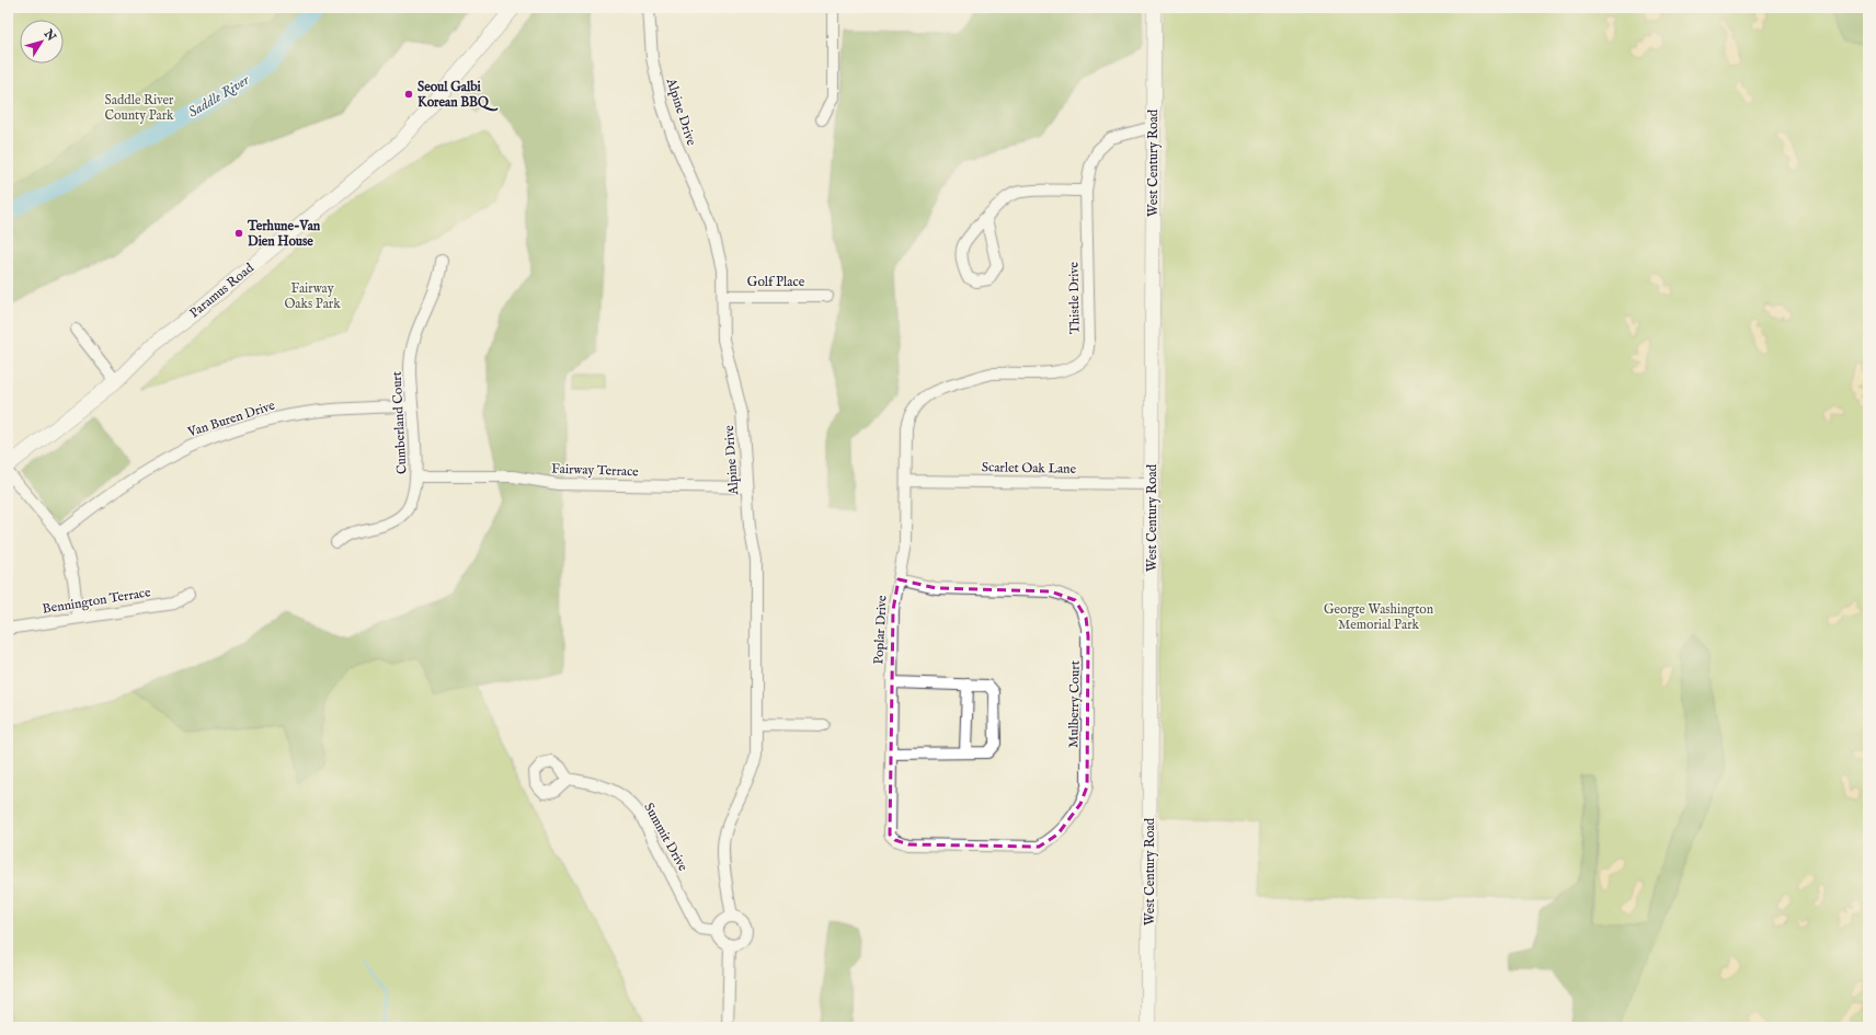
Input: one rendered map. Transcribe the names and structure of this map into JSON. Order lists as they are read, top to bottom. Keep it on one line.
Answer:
{"streets":{"main road":["West Century Road","Paramus Road"],"street":["Alpine Drive","Golf Place","Thistle Drive","Van Buren Drive","Cumberland Court","Scarlet Oak Lane","Fairway Terrace","Bennington Terrace","Poplar Drive","Mulberry Court","Summit Drive"]},"crossings":[["Alpine Drive","Golf Place"],["Alpine Drive","Fairway Terrace"],["Alpine Drive","Summit Drive"],["West Century Road","Thistle Drive"],["West Century Road","Scarlet Oak Lane"],["Thistle Drive","Poplar Drive"],["Van Buren Drive","Cumberland Court"],["Cumberland Court","Fairway Terrace"],["Scarlet Oak Lane","Poplar Drive"],["Poplar Drive","Mulberry Court"]],"water":["Saddle River"],"parks":["Saddle River County Park","Fairway Oaks Park","George Washington Memorial Park"],"places":["Seoul Galbi Korean BBQ","Terhune-Van Dien House"],"north":"top right"}
